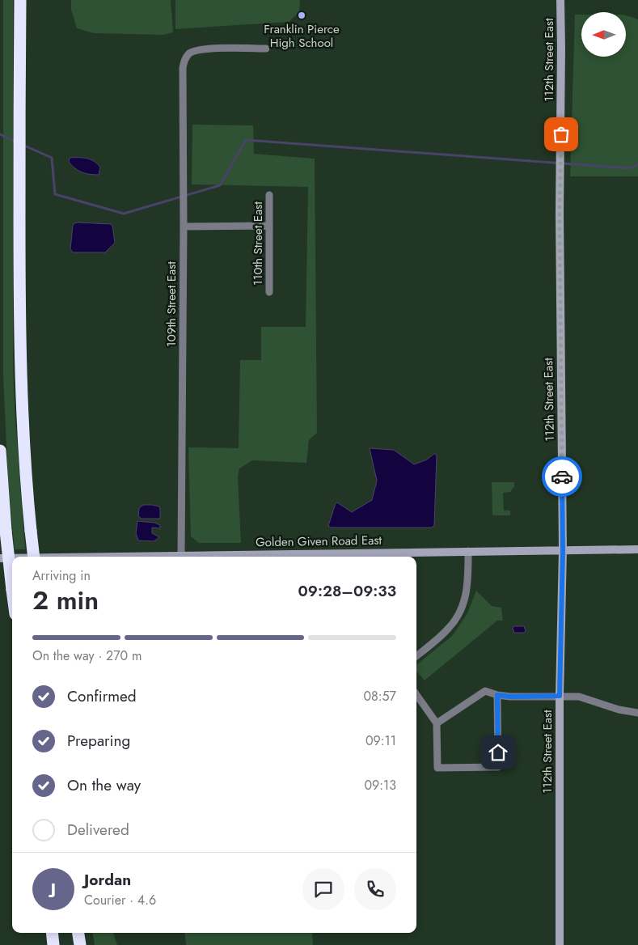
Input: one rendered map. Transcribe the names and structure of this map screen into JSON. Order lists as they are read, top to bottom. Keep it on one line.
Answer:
{"streets":{"main road":["112th Street East","Golden Given Road East"],"street":["110th Street East","109th Street East"]},"crossings":[["112th Street East","Golden Given Road East"],["109th Street East","Golden Given Road East"]],"places":["Franklin Pierce High School"],"north":"left","page":{"heading":["2 min","Arriving in","09:28–09:33"],"panel":["Jordan","Courier · 4.6"],"bar":"On the way · 270 m","list":[["Confirmed","08:57"],["Preparing","09:11"],["On the way","09:13"],"Delivered"],"round":"J"}}
